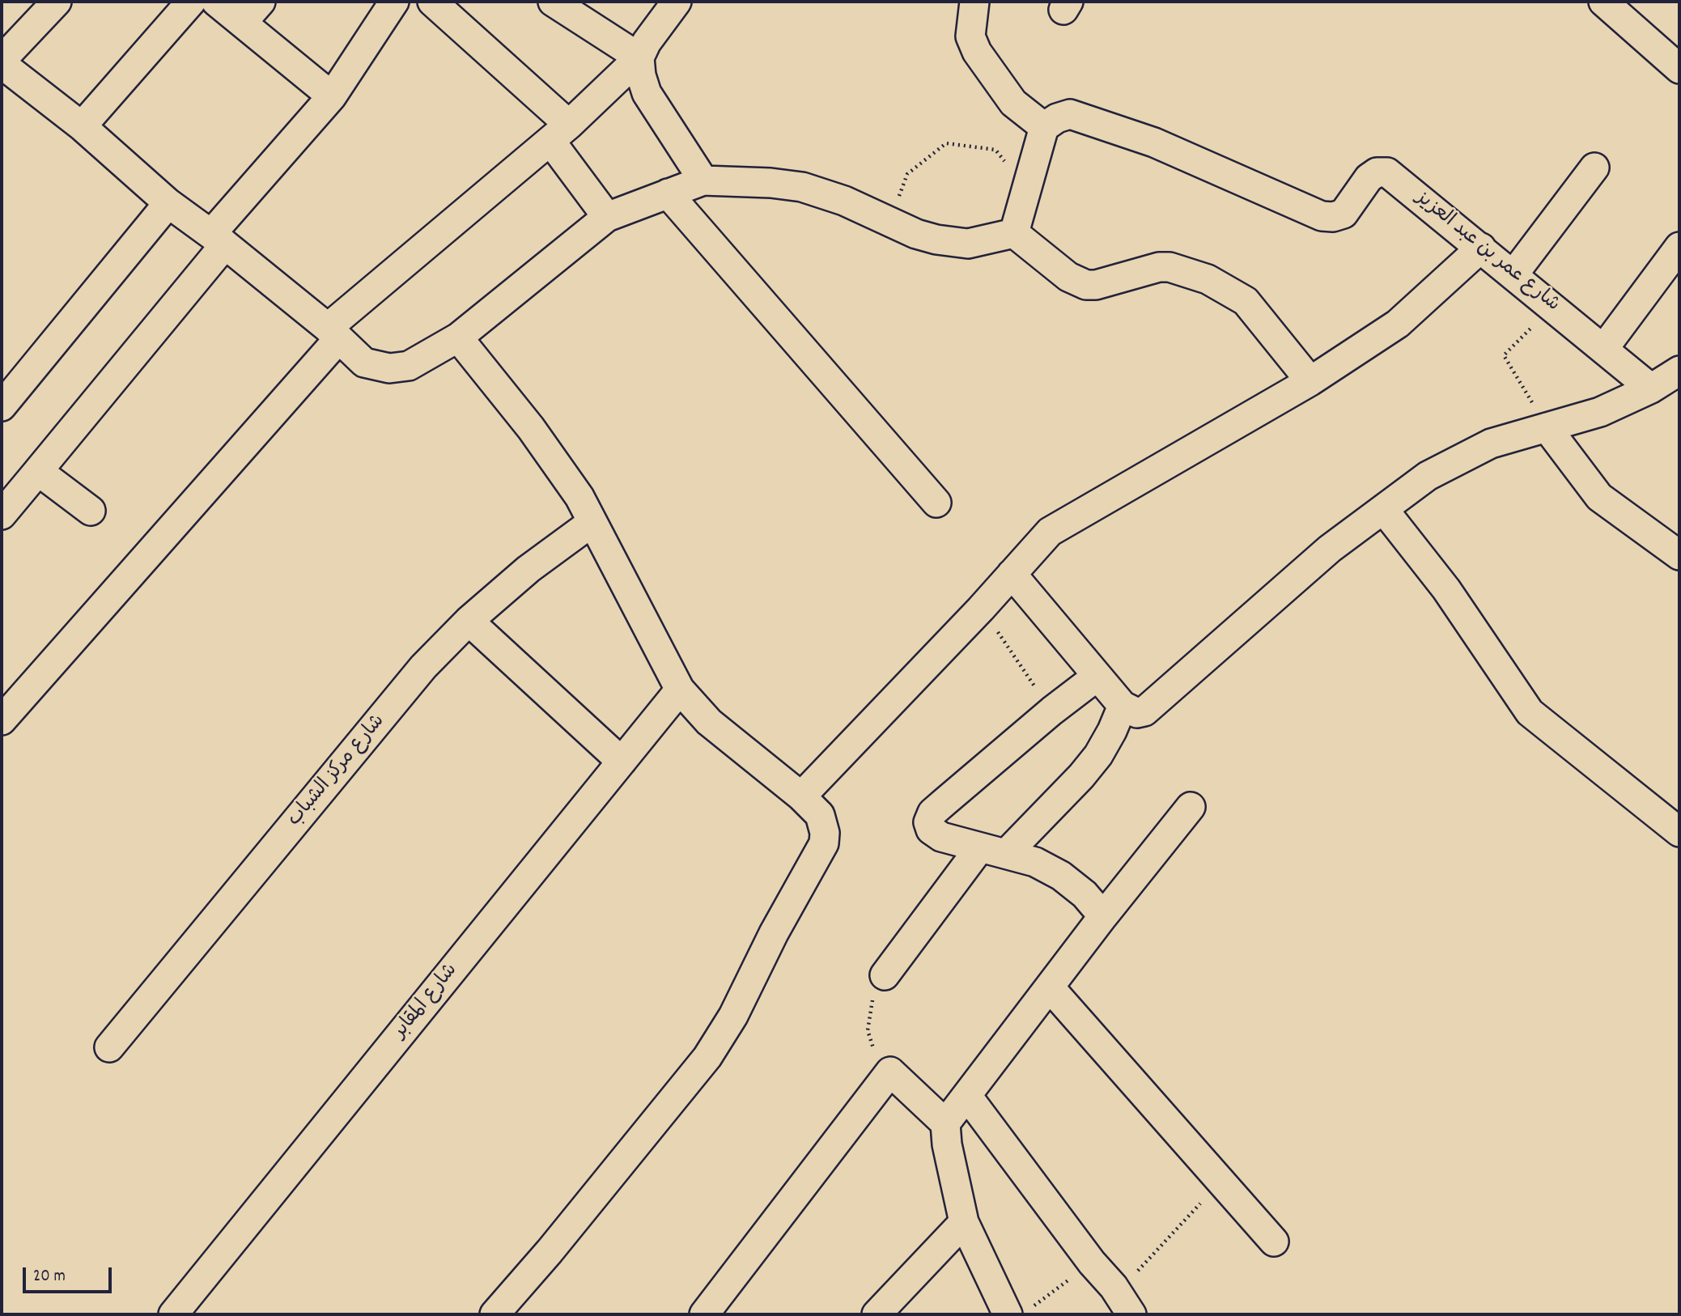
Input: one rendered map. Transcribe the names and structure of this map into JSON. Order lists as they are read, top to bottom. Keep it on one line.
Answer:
{"streets":{"street":["شارع عمر بن عبد العزيز","شارع مركز الشباب","شارع المقابر"]},"scale_bar":"20 m"}
